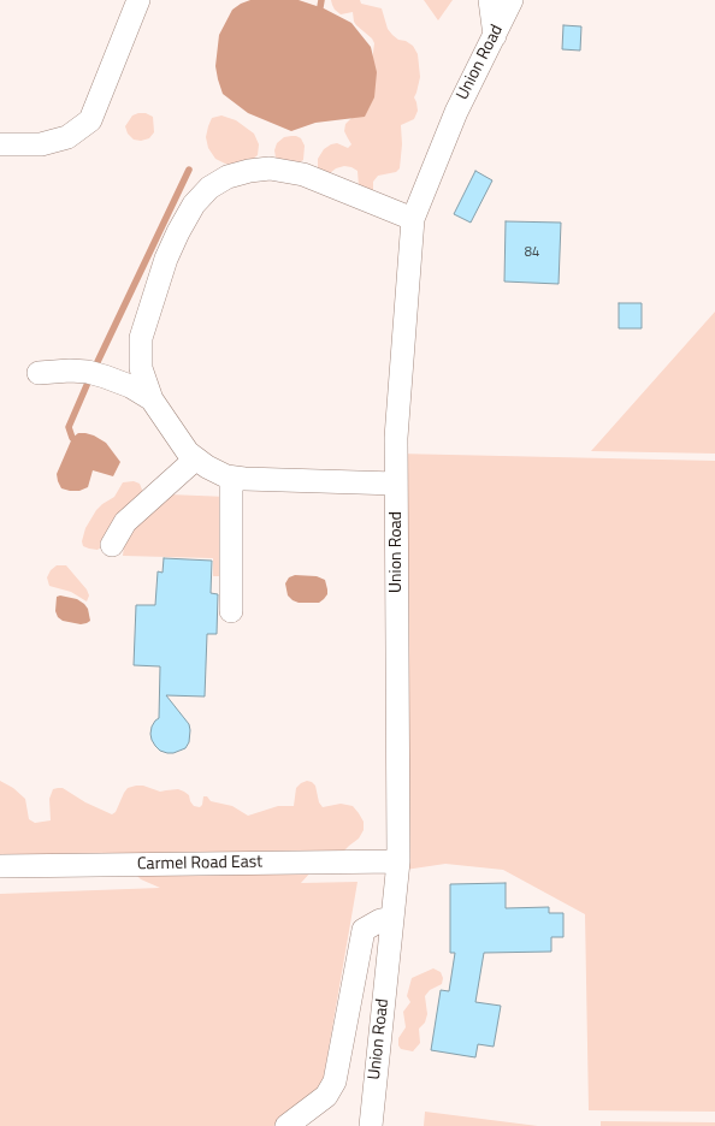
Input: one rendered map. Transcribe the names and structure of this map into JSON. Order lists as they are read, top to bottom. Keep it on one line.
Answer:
{"streets":{"street":["Union Road","Carmel Road East"]},"crossings":[["Union Road","Carmel Road East"]],"house_numbers":["84"]}
